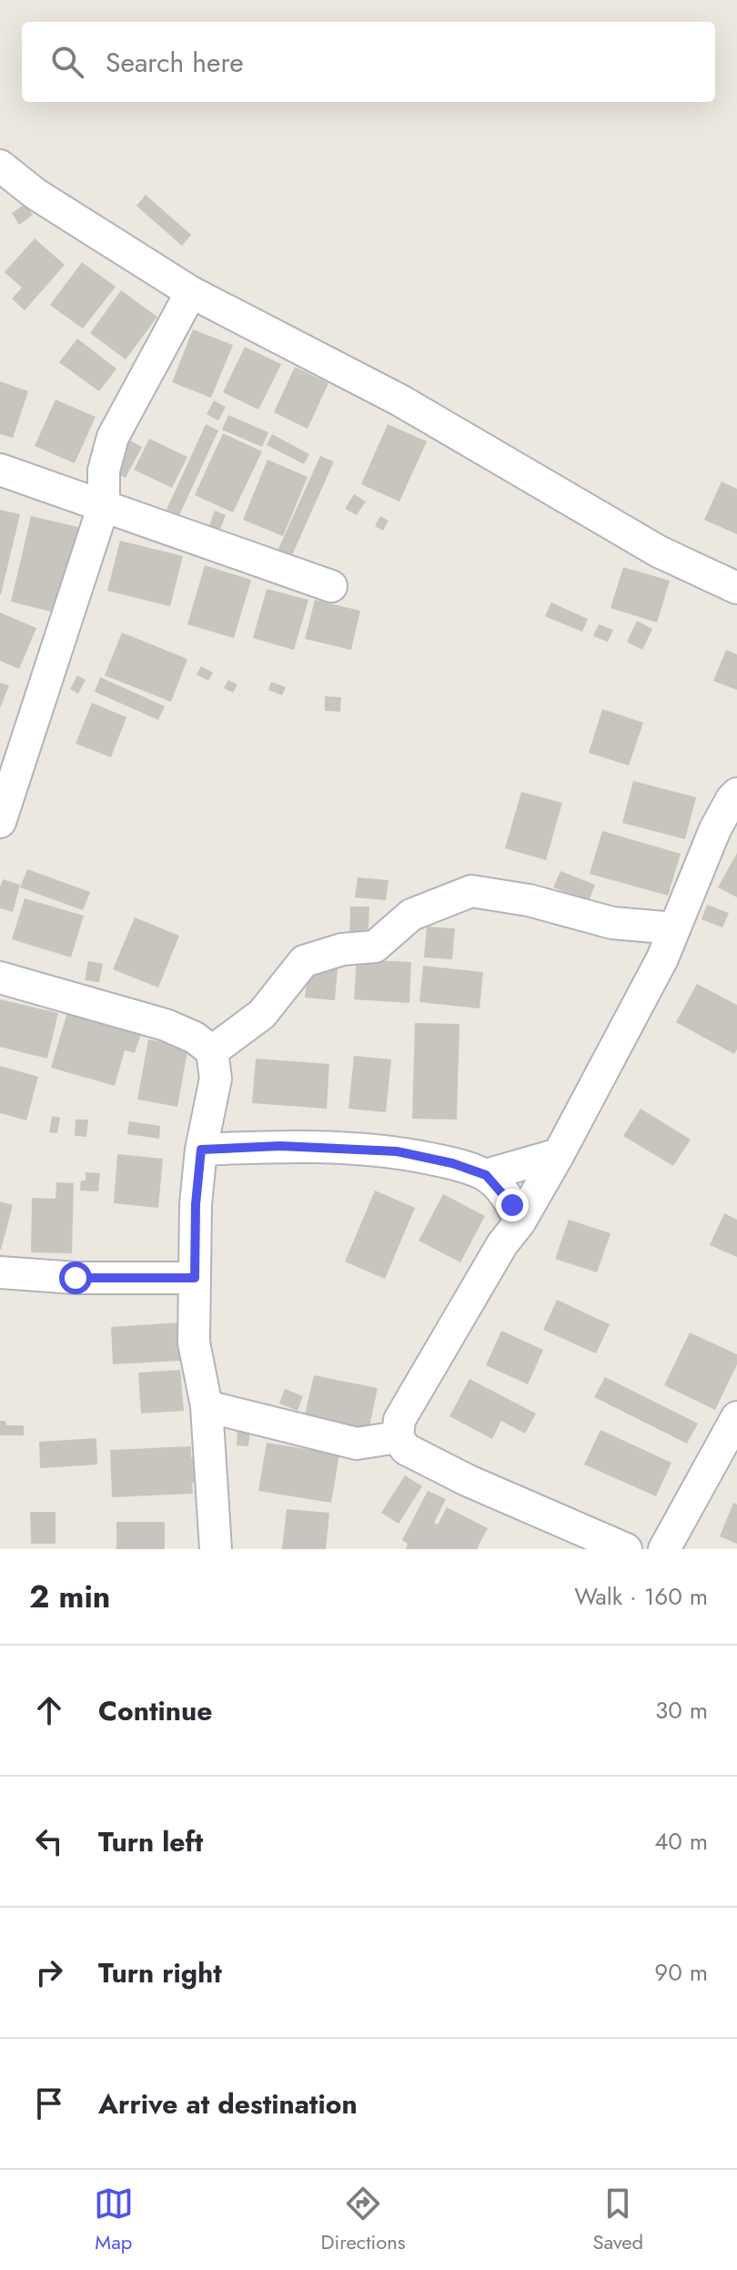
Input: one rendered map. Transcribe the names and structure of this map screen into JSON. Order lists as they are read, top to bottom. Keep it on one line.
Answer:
{"page":{"search":"Search here","heading":["2 min","Walk · 160 m"],"list":[["Continue","30 m"],["Turn left","40 m"],["Turn right","90 m"],"Arrive at destination"],"nav":["Map","Directions","Saved"]}}
